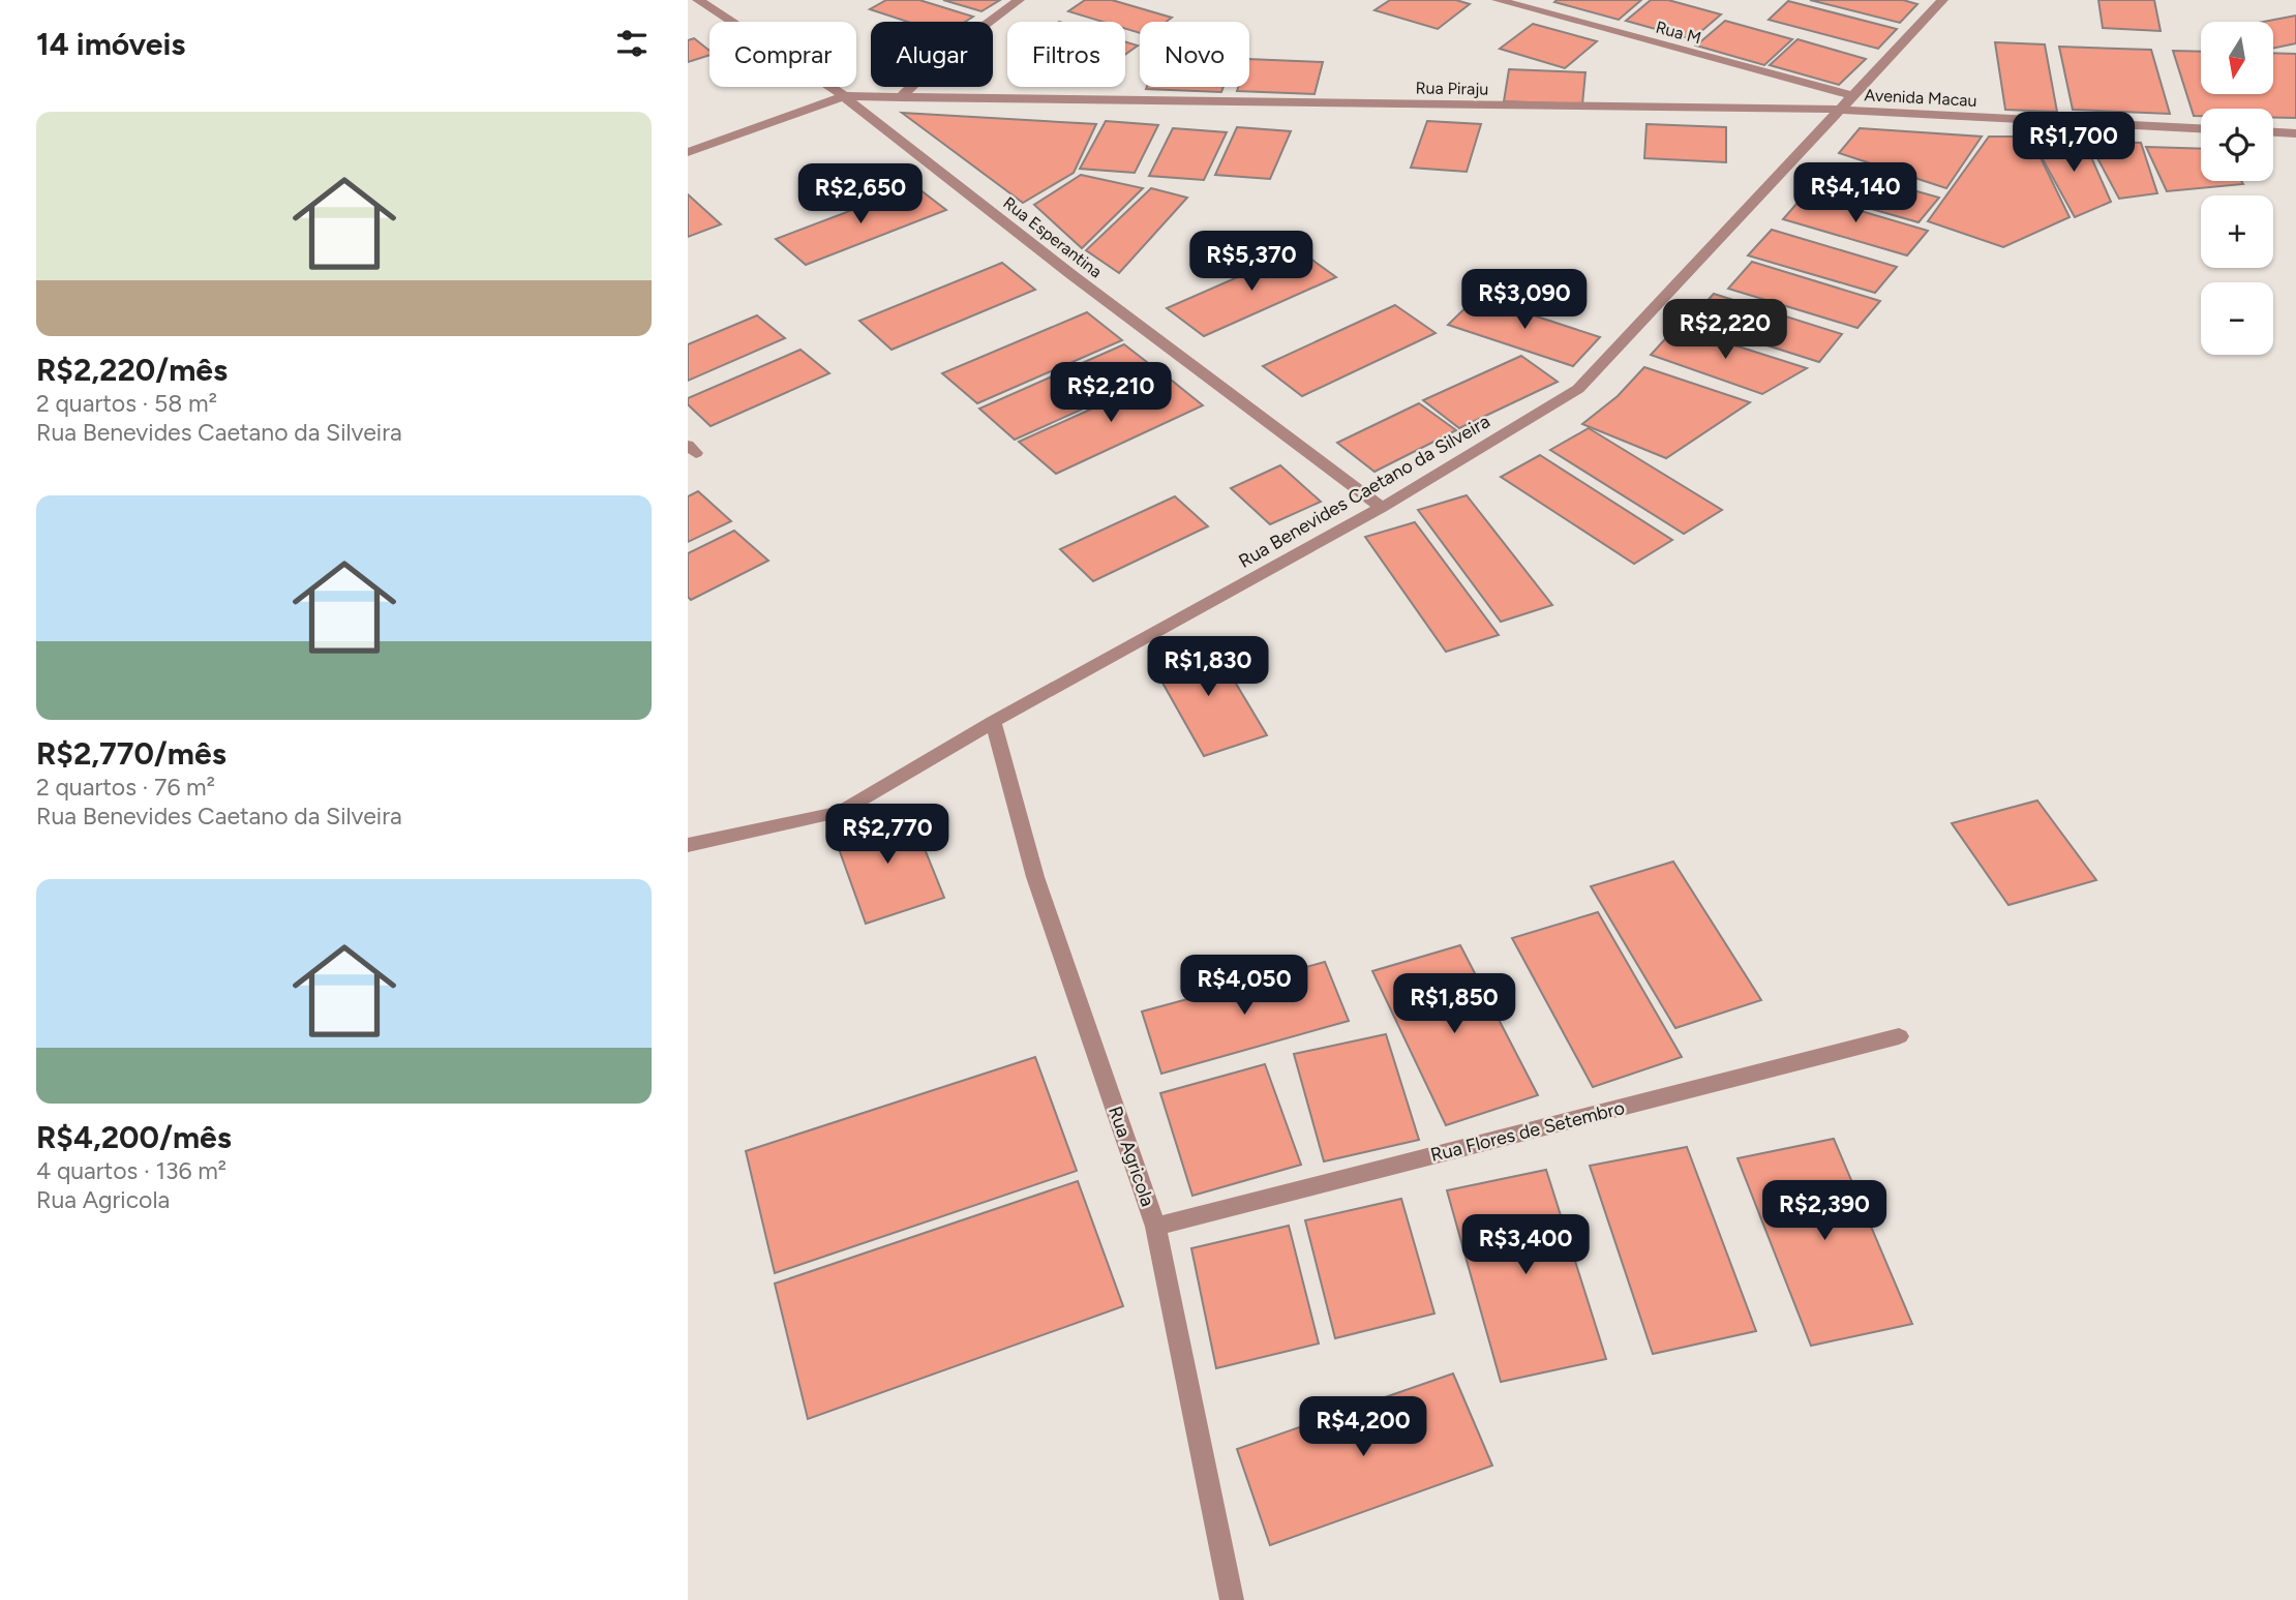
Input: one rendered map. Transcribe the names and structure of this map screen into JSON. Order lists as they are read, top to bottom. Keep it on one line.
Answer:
{"streets":{"street":["Rua M","Rua Piraju","Avenida Macau","Rua Esperantina","Rua Benevides Caetano da Silveira","Rua Flores de Setembro","Rua Agricola"]},"crossings":[["Rua M","Rua Piraju"],["Rua M","Avenida Macau"],["Rua M","Rua Benevides Caetano da Silveira"],["Rua Piraju","Avenida Macau"],["Rua Piraju","Rua Esperantina"],["Rua Piraju","Rua Benevides Caetano da Silveira"],["Avenida Macau","Rua Benevides Caetano da Silveira"],["Rua Esperantina","Rua Benevides Caetano da Silveira"],["Rua Benevides Caetano da Silveira","Rua Agricola"],["Rua Flores de Setembro","Rua Agricola"]],"north":"bottom","page":{"heading":"14 imóveis","map_buttons":["+","−"],"chip":["Comprar","Alugar","Filtros","Novo"],"list":[{"name":"R$2,220/mês","note":"2 quartos · 58 m² · Rua Benevides Caetano da Silveira"},{"name":"R$2,770/mês","note":"2 quartos · 76 m² · Rua Benevides Caetano da Silveira"},{"name":"R$4,200/mês","note":"4 quartos · 136 m² · Rua Agricola"}],"price":["R$1,700","R$4,140","R$2,650","R$5,370","R$3,090","R$2,220","R$2,210","R$1,830","R$2,770","R$4,050","R$1,850","R$2,390","R$3,400","R$4,200"]}}
